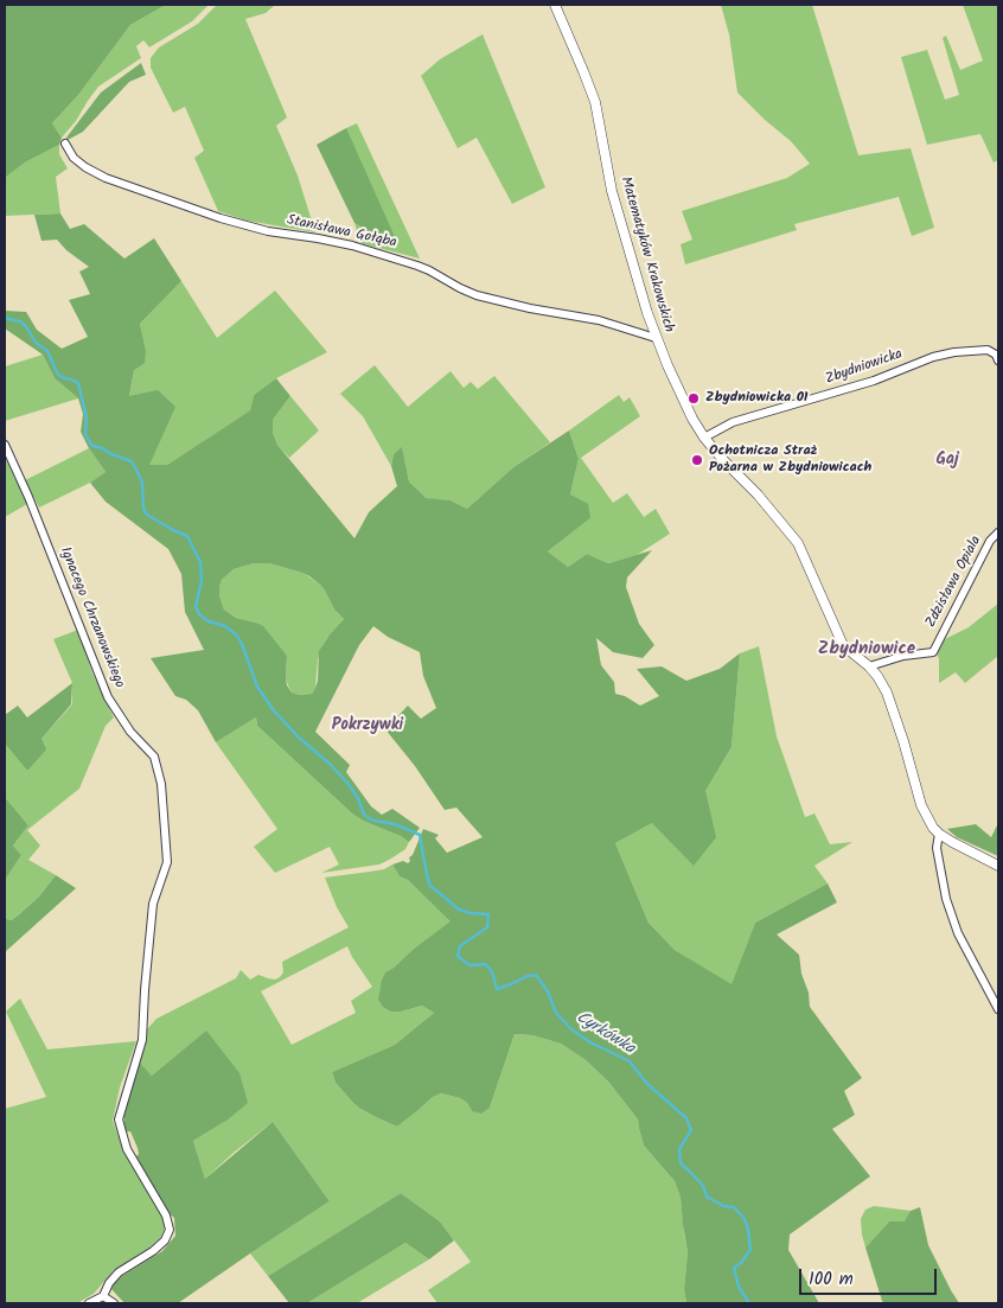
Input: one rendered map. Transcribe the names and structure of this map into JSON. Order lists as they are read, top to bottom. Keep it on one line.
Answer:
{"streets":{"street":["Stanisława Gołąba","Matematyków Krakowskich","Zbydniowicka","Zdzisława Opiala","Ignacego Chrzanowskiego"]},"crossings":[["Stanisława Gołąba","Matematyków Krakowskich"],["Matematyków Krakowskich","Zbydniowicka"],["Matematyków Krakowskich","Zdzisława Opiala"]],"districts":["Gaj","Zbydniowice","Pokrzywki"],"water":["Cyrkówka"],"places":["Zbydniowicka 01","Ochotnicza Straż Pożarna w Zbydniowicach"],"scale_bar":"100 m"}
